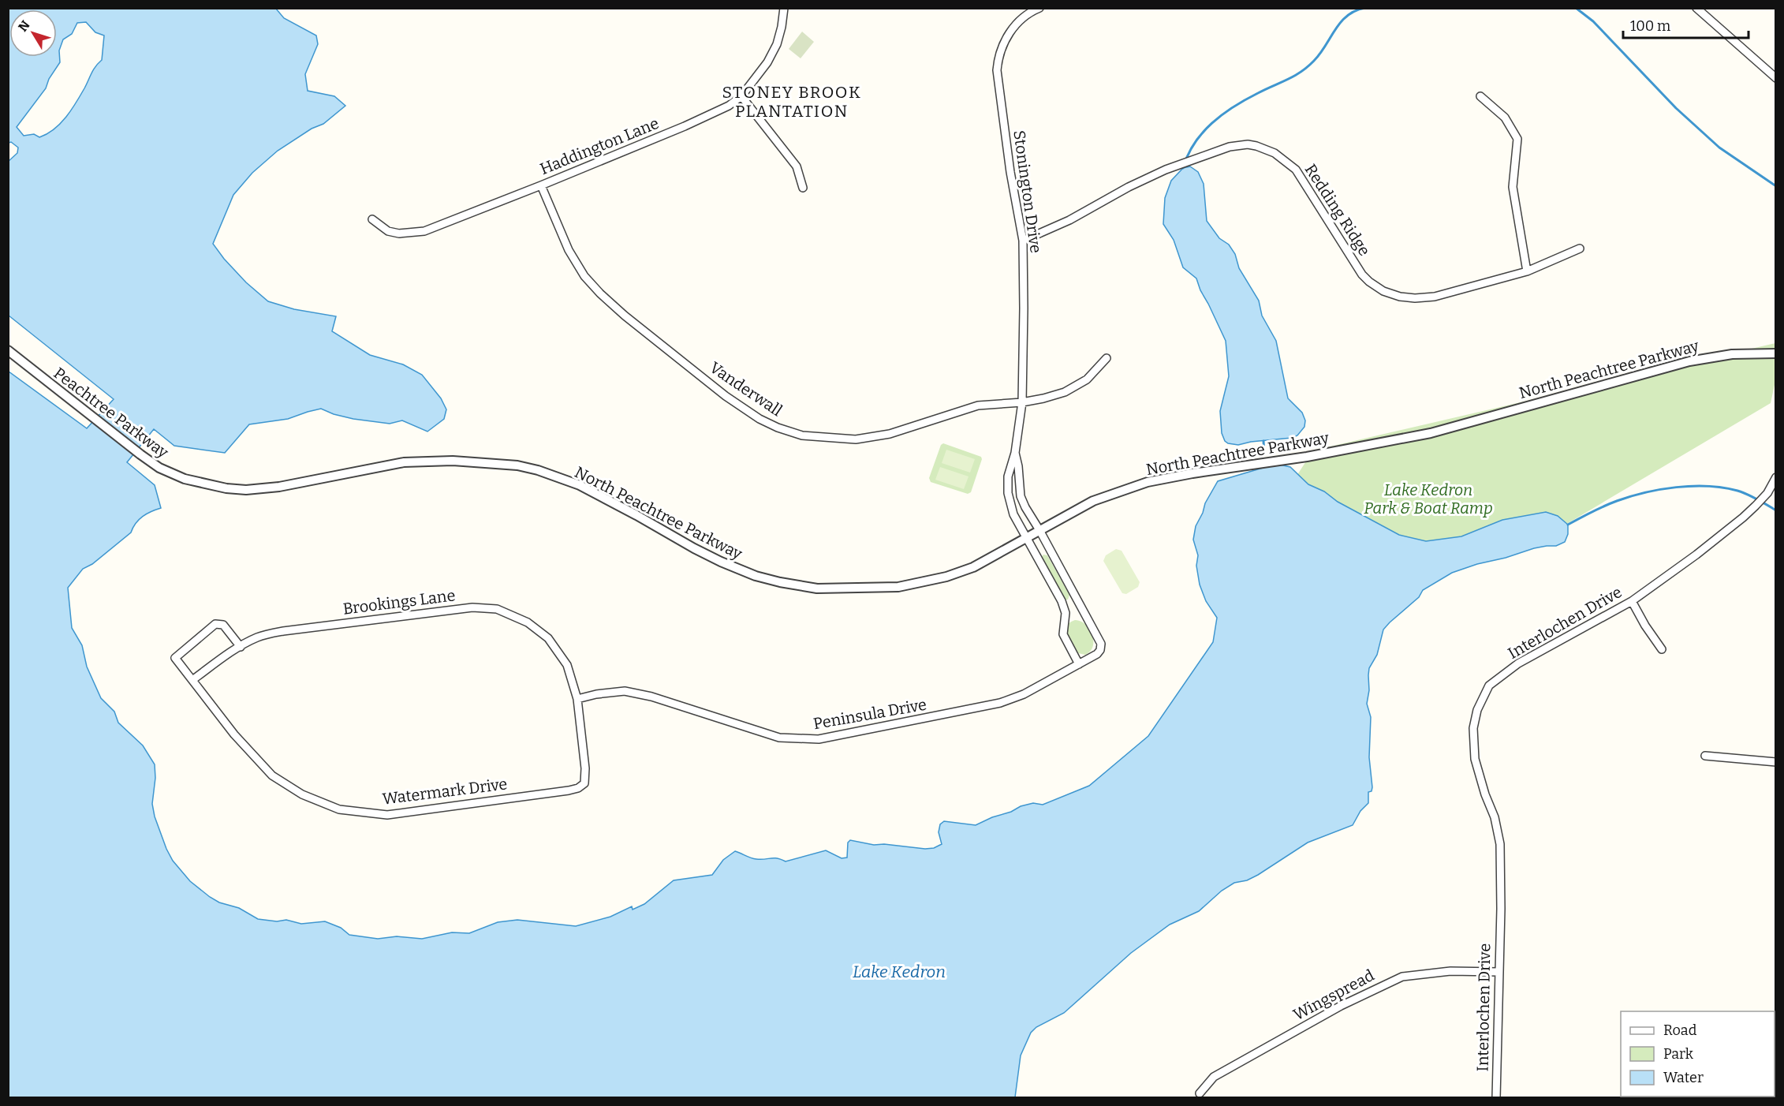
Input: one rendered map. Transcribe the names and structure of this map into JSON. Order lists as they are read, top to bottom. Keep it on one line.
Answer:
{"streets":{"street":["Haddington Lane","Stonington Drive","Redding Ridge","North Peachtree Parkway","Vanderwall","Peachtree Parkway","Brookings Lane","Interlochen Drive","Peninsula Drive","Watermark Drive","Wingspread"]},"crossings":[["Haddington Lane","Vanderwall"],["Stonington Drive","Redding Ridge"],["Stonington Drive","North Peachtree Parkway"],["Stonington Drive","Vanderwall"],["Stonington Drive","Peninsula Drive"],["North Peachtree Parkway","Peachtree Parkway"],["North Peachtree Parkway","Peninsula Drive"],["Brookings Lane","Peninsula Drive"],["Brookings Lane","Watermark Drive"],["Interlochen Drive","Wingspread"],["Peninsula Drive","Watermark Drive"]],"districts":["STONEY BROOK PLANTATION"],"water":["Lake Kedron"],"parks":["Lake Kedron Park & Boat Ramp"],"legend":["Road","Park","Water"],"scale_bar":"100 m","north":"top left"}
